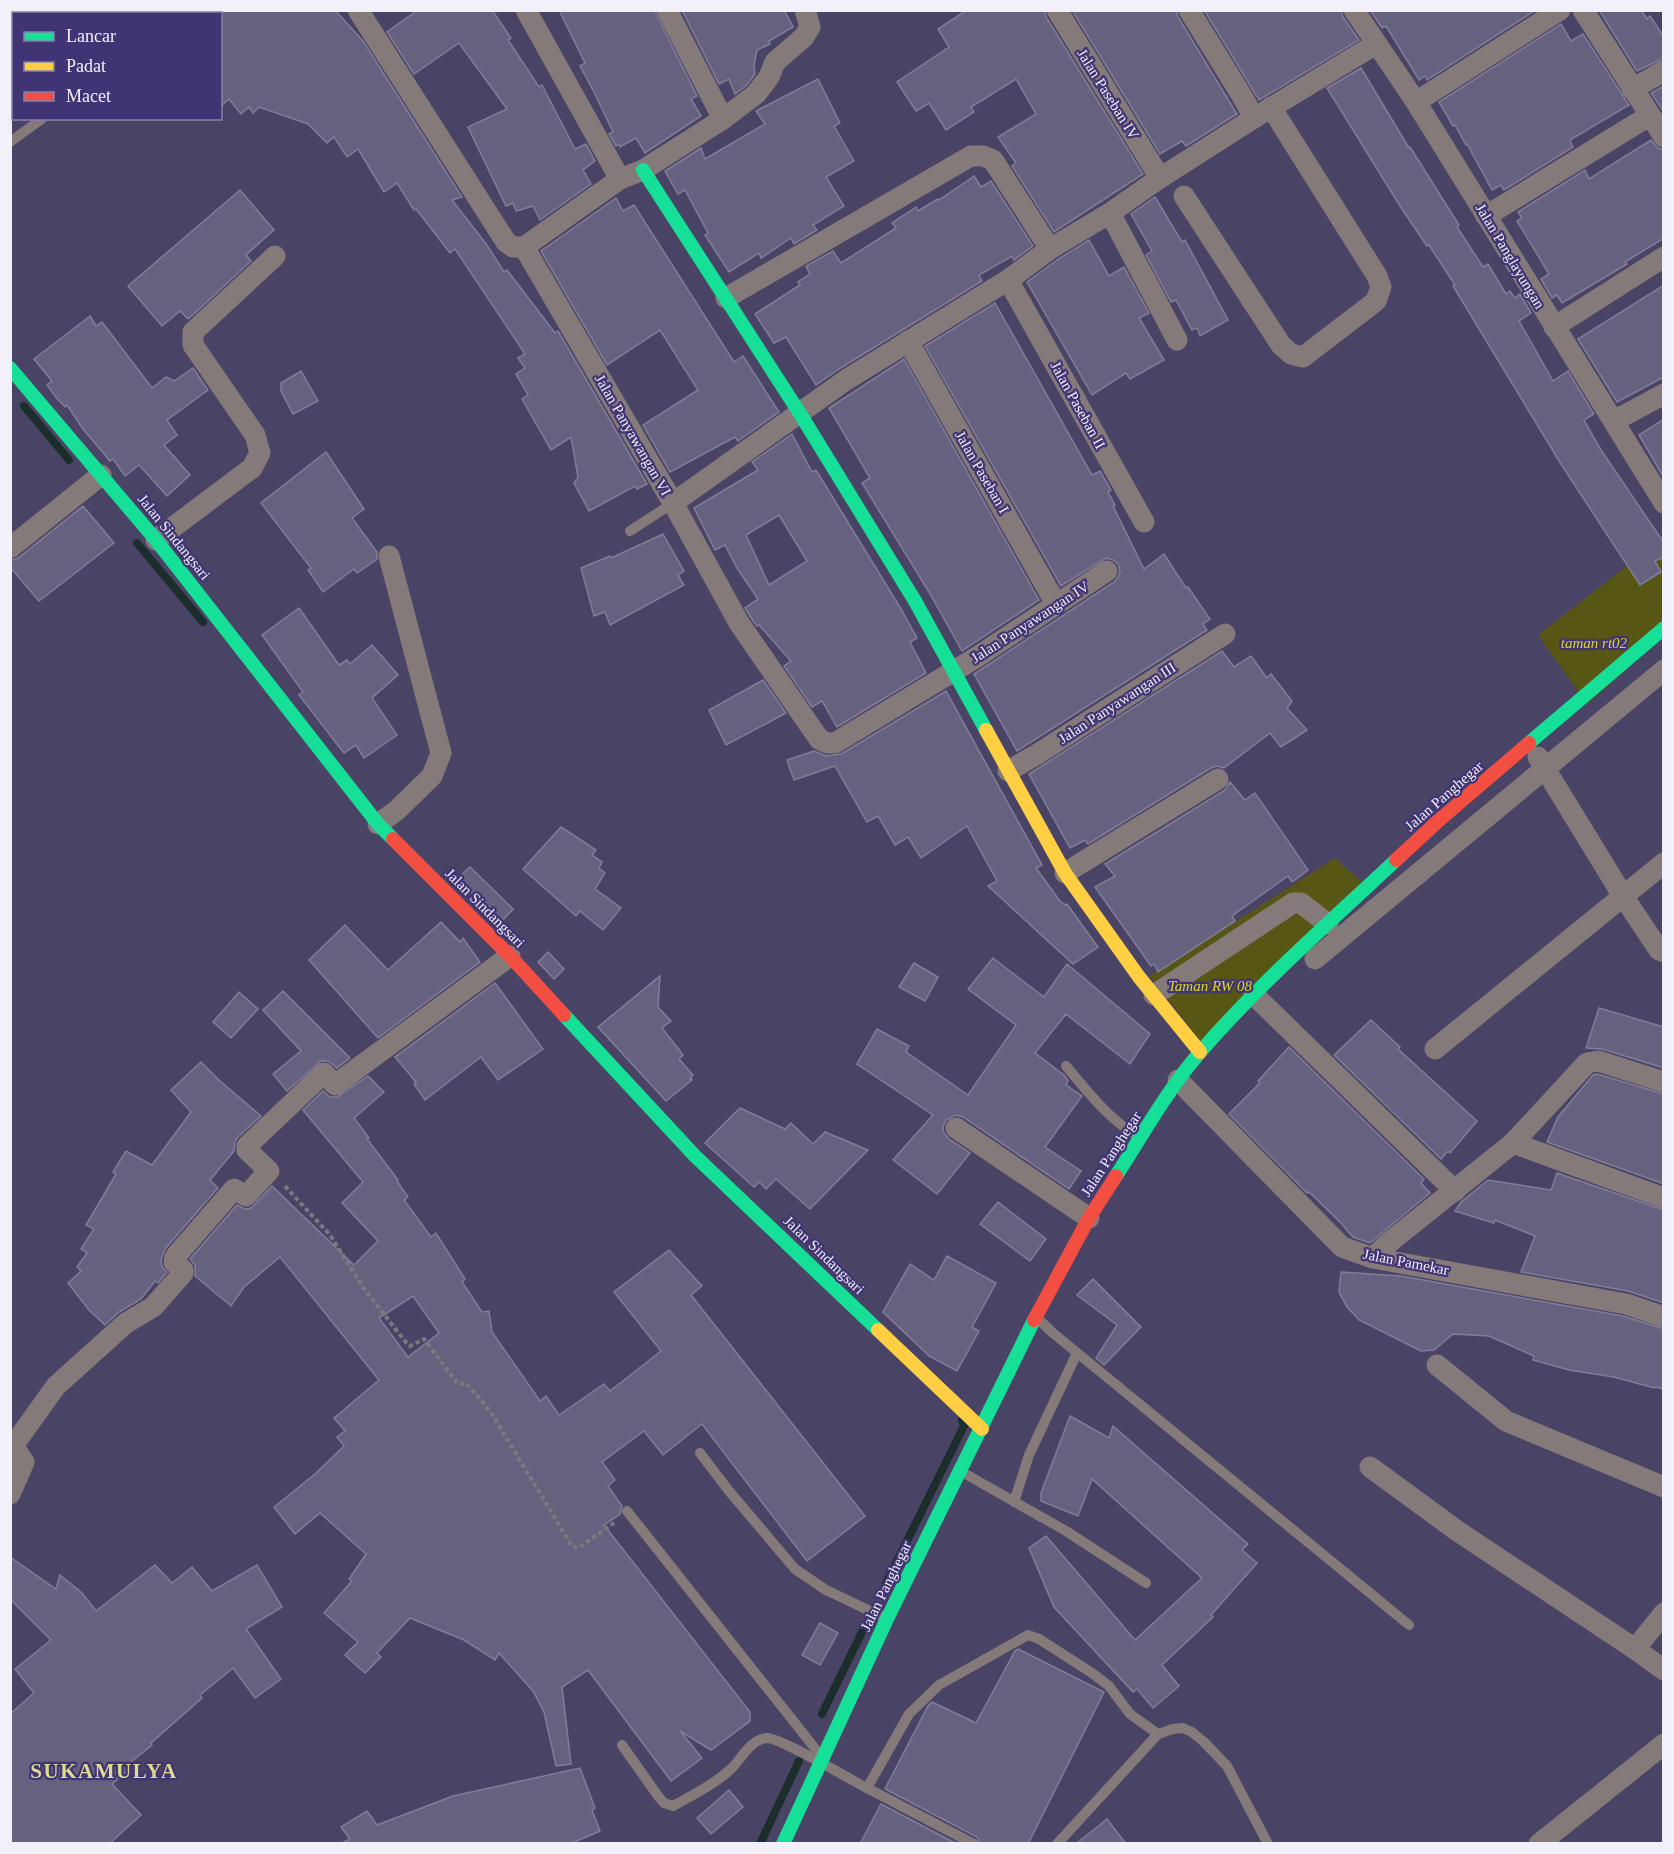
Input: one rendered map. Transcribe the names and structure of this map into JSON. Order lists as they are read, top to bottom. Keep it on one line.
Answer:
{"streets":{"street":["Jalan Paseban IV","Jalan Panglayungan","Jalan Paseban II","Jalan Panyawangan VI","Jalan Paseban I","Jalan Sindangsari","Jalan Panyawangan IV","Jalan Panyawangan III","Jalan Panghegar","Jalan Pamekar"]},"crossings":[["Jalan Panyawangan VI","Jalan Panyawangan IV"],["Jalan Paseban I","Jalan Panyawangan IV"],["Jalan Sindangsari","Jalan Panghegar"],["Jalan Panghegar","Jalan Pamekar"]],"districts":["SUKAMULYA"],"parks":["taman rt02","Taman RW 08"],"legend":["Lancar","Padat","Macet"]}
